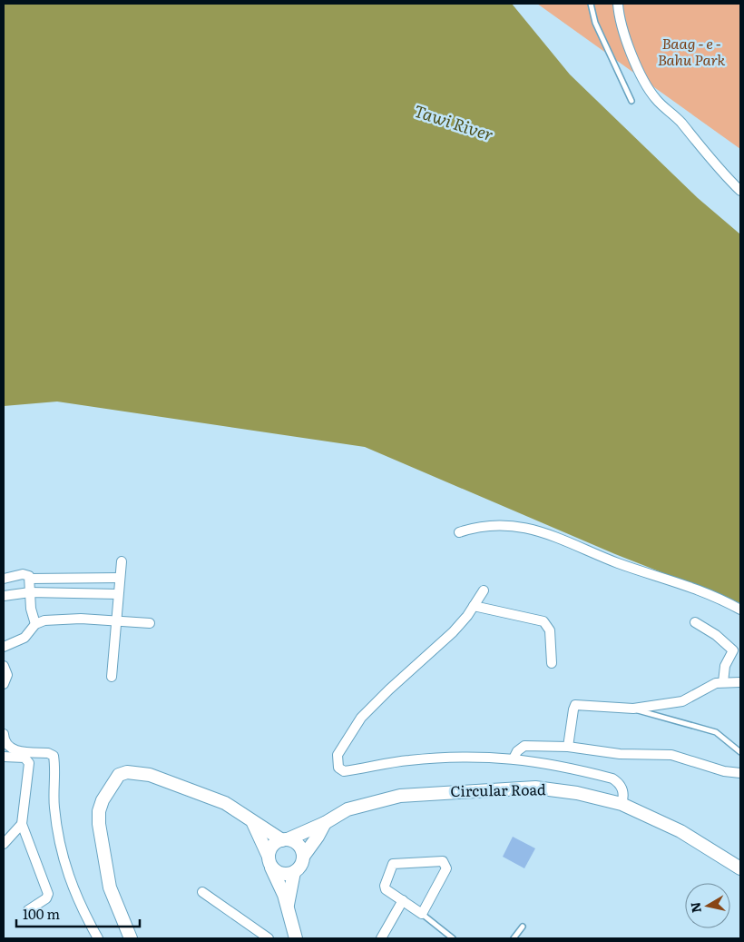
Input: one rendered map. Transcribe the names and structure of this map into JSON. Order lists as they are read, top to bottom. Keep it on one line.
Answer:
{"streets":{"main road":["Circular Road"]},"water":["Tawi River"],"parks":["Baag - e - Bahu Park"],"scale_bar":"100 m","north":"left"}
